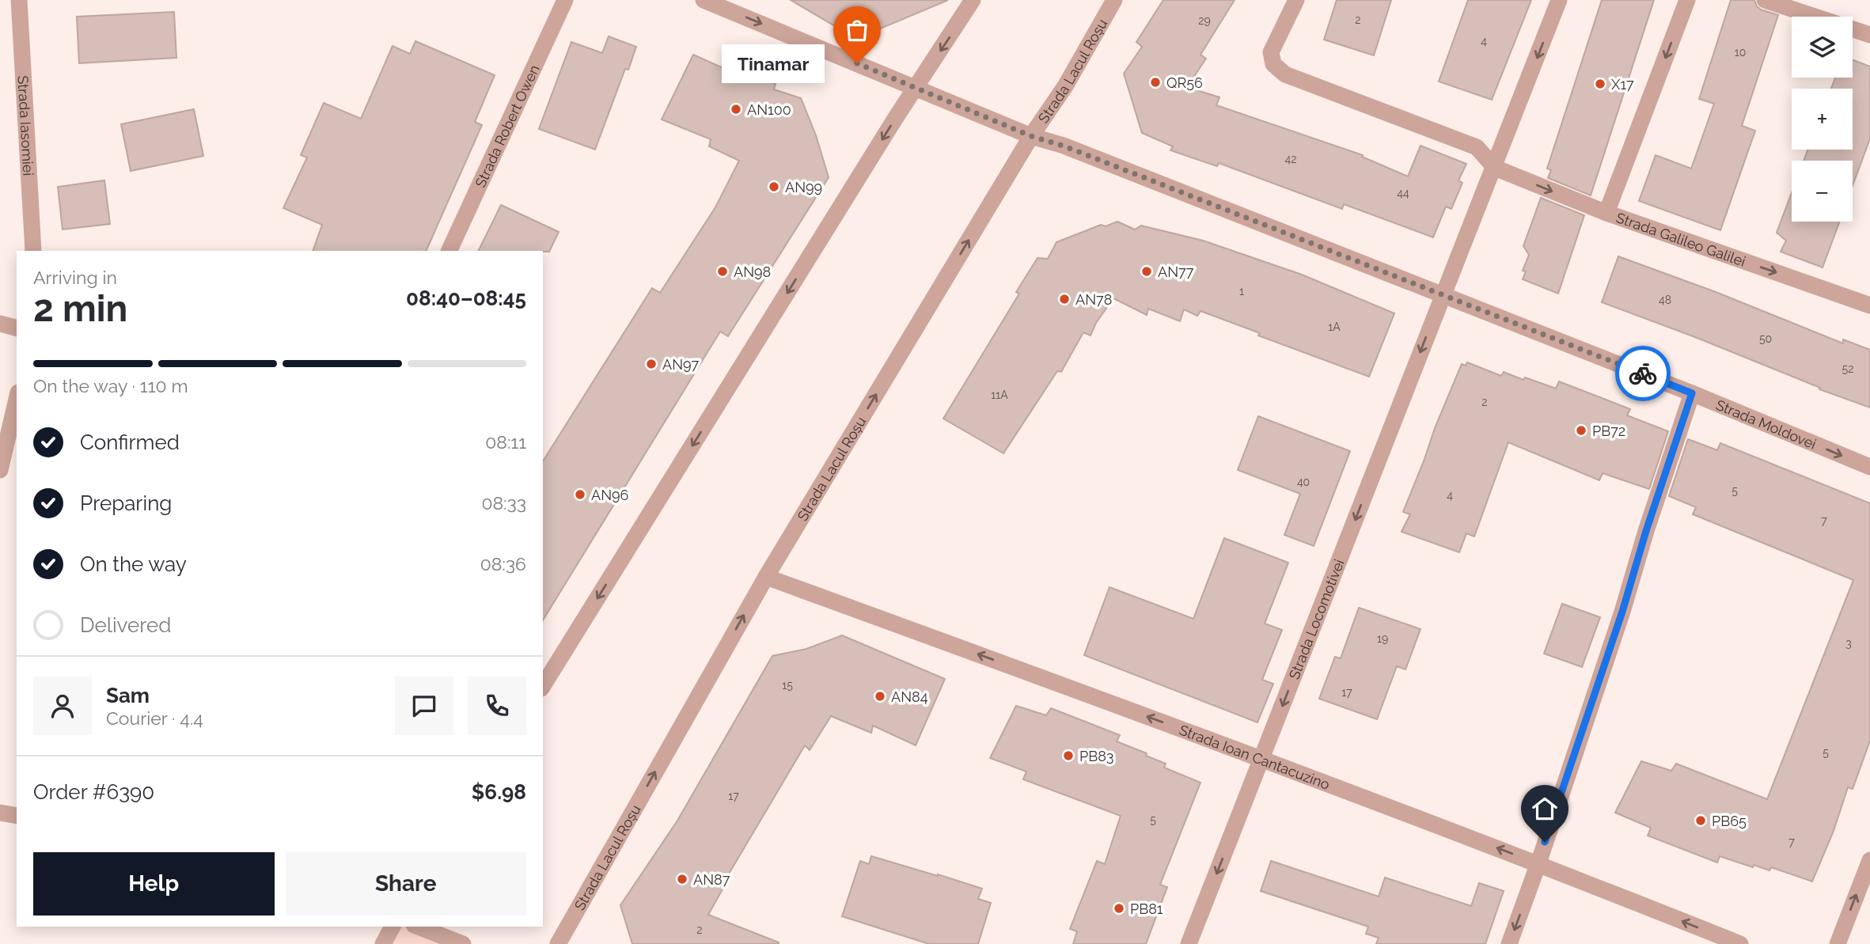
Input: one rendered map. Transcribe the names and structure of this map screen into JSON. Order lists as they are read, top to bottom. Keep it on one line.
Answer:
{"streets":{"street":["Strada Lacul Roșu","Strada Iasomiei","Strada Robert Owen","Strada Galileo Galilei","Strada Moldovei","Strada Locomotivei","Strada Ioan Cantacuzino"]},"crossings":[["Strada Lacul Roșu","Strada Moldovei"],["Strada Lacul Roșu","Strada Ioan Cantacuzino"],["Strada Moldovei","Strada Locomotivei"],["Strada Locomotivei","Strada Ioan Cantacuzino"]],"one_way":["Strada Galileo Galilei","Strada Locomotivei","Strada Ioan Cantacuzino"],"places":["Tinamar","QR56","X17","AN100","AN99","AN98","AN77","AN78","AN97","PB72","AN96","AN84","PB83","PB65","AN87","PB81"],"house_numbers":["2","29","4","10","42","44","1","48","1A","50","52","11A","2","40","5","4","7","19","3","15","17","5","17","5","7","2"],"page":{"map_buttons":["+","−"],"bubble":"Tinamar","heading":["2 min","Arriving in","08:40–08:45"],"panel":["Sam","Courier · 4.4","Order #6390","$6.98"],"bar":"On the way · 110 m","list":[["Confirmed","08:11"],["Preparing","08:33"],["On the way","08:36"],"Delivered"],"buttons":["Help","Share"]}}
